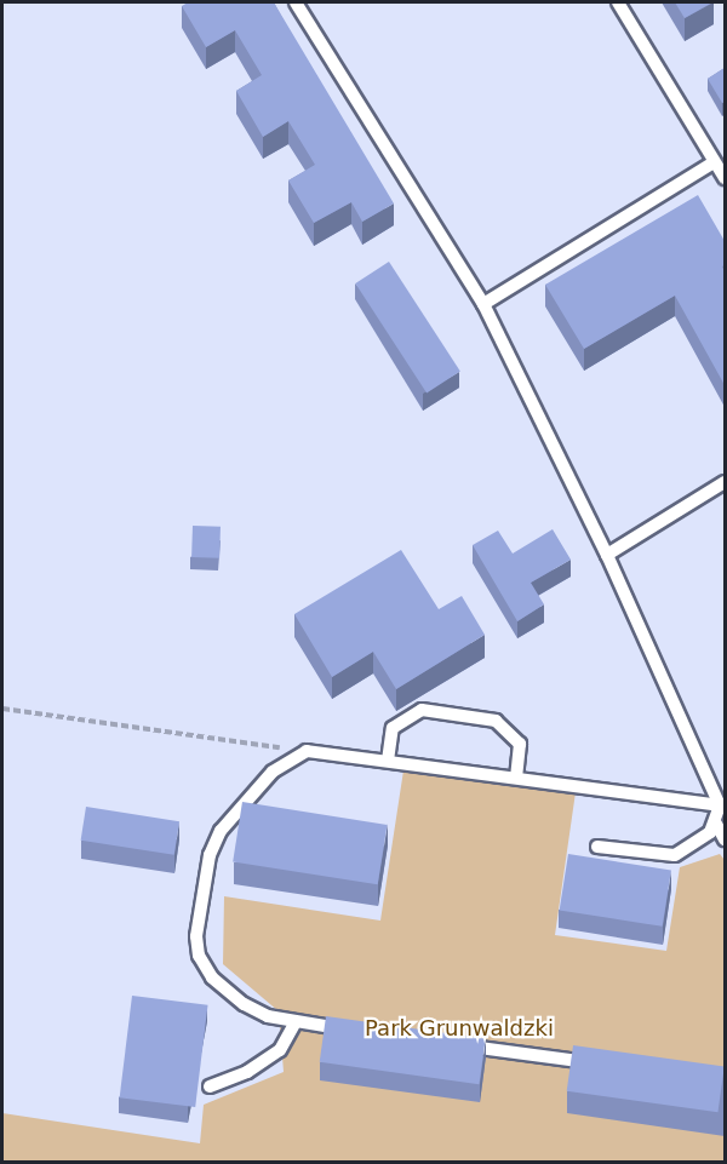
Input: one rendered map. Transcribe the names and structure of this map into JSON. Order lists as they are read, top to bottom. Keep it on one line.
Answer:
{"parks":["Park Grunwaldzki"]}
